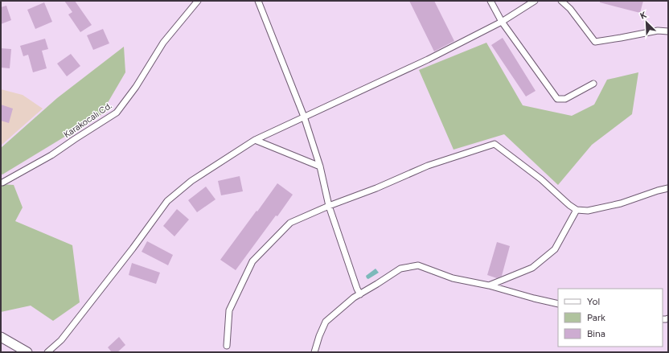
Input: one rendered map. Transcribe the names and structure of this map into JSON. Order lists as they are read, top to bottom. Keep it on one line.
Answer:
{"streets":{"street":["Karakocalı Cd."]},"legend":["Yol","Park","Bina"],"north":"top left"}
